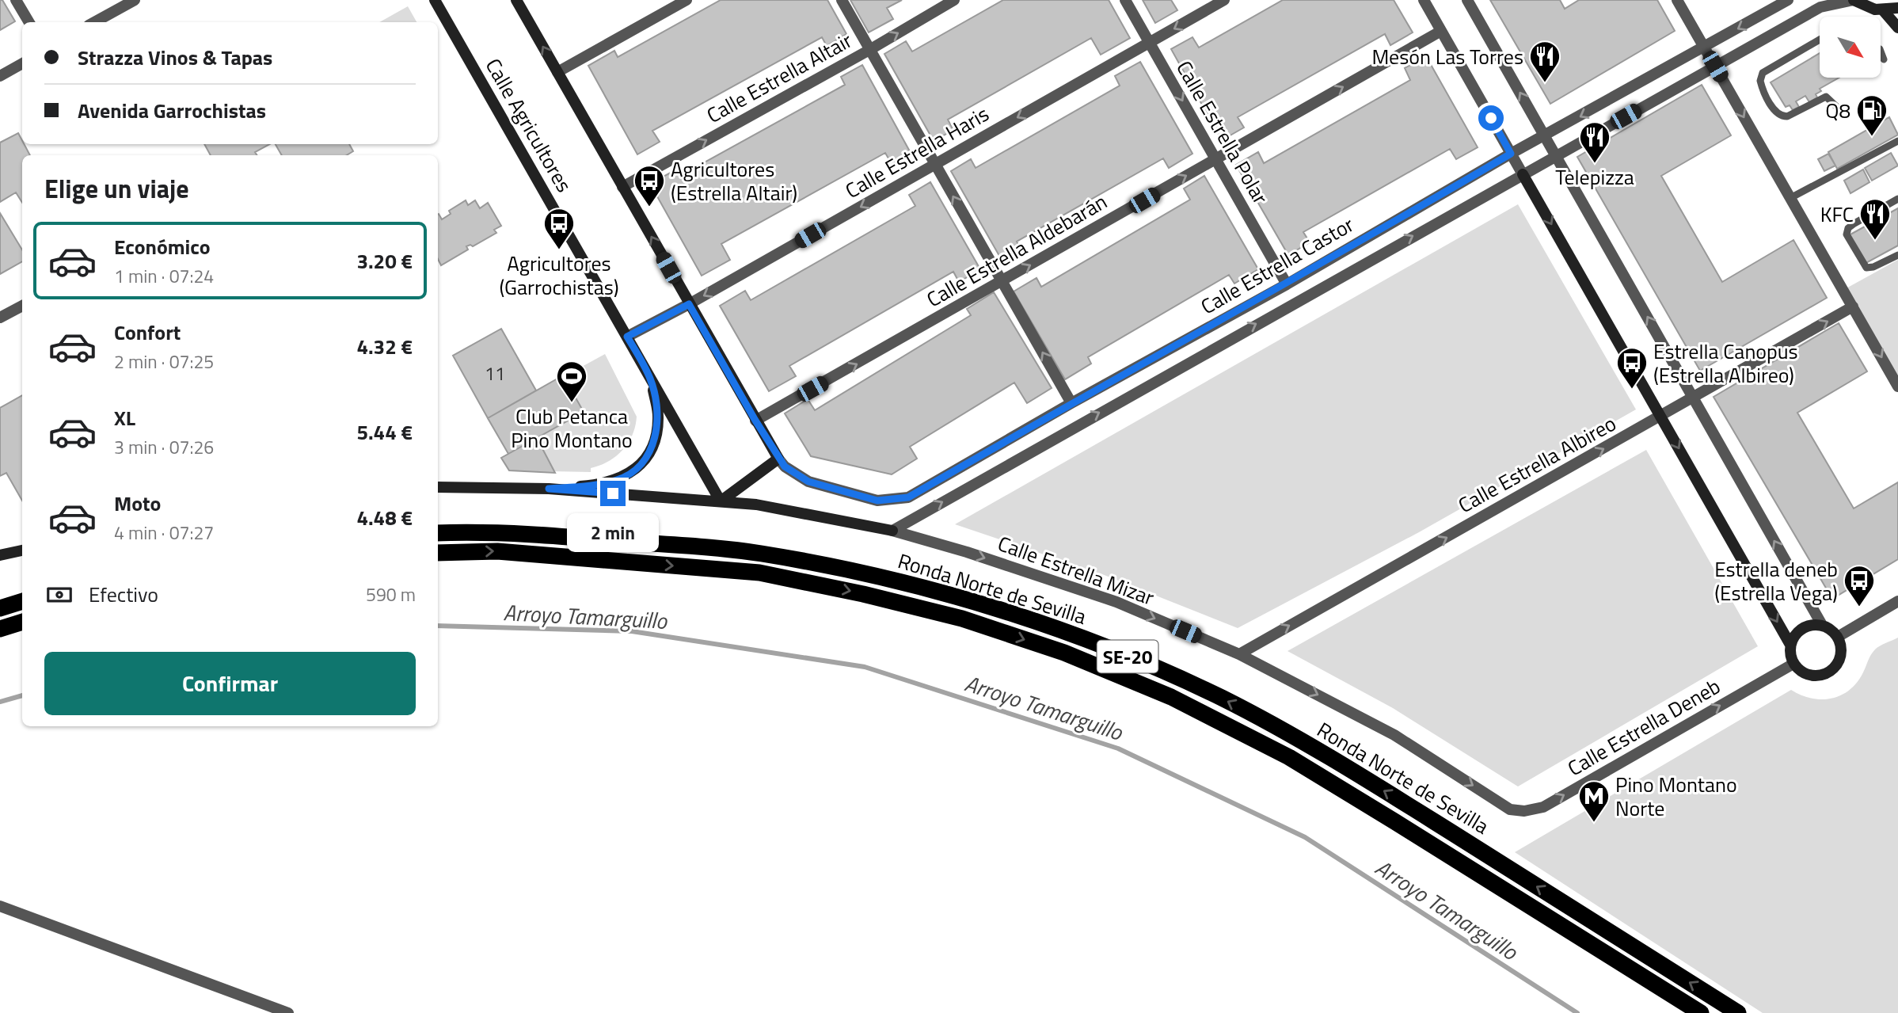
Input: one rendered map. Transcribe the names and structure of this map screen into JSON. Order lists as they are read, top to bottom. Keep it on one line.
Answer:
{"streets":{"highway":["Ronda Norte de Sevilla","SE-20"],"street":["Calle Estrella Altair","Calle Agricultores","Calle Estrella Polar","Calle Estrella Haris","Calle Estrella Aldebarán","Calle Estrella Castor","Calle Estrella Albireo","Calle Estrella Mizar","Calle Estrella Deneb"]},"crossings":[["Calle Agricultores","Calle Estrella Haris"],["Calle Agricultores","Calle Estrella Mizar"],["Calle Estrella Polar","Calle Estrella Haris"],["Calle Estrella Polar","Calle Estrella Aldebarán"],["Calle Estrella Polar","Calle Estrella Castor"],["Calle Estrella Castor","Calle Estrella Mizar"],["Calle Estrella Albireo","Calle Estrella Mizar"],["Calle Estrella Mizar","Calle Estrella Deneb"]],"one_way":["Calle Estrella Altair","Calle Estrella Polar","Calle Estrella Haris","Calle Estrella Aldebarán","Calle Estrella Albireo","Calle Estrella Mizar","Calle Estrella Deneb"],"water":["Arroyo Tamarguillo"],"places":{"restaurant":["Mesón Las Torres","Telepizza","KFC"],"fuel station":["Q8"],"bus stop":["Agricultores (Estrella Altair)","Agricultores (Garrochistas)","Estrella Canopus (Estrella Albireo)","Estrella deneb (Estrella Vega)"],"sports":["Club Petanca Pino Montano"],"metro station":["Pino Montano Norte"]},"house_numbers":["11"],"north":"bottom right","page":{"banner":["Strazza Vinos & Tapas","Avenida Garrochistas"],"heading":"Elige un viaje","list":[{"name":"Económico","note":"1 min · 07:24","value":"3.20 €"},{"name":"Confort","note":"2 min · 07:25","value":"4.32 €"},{"name":"XL","note":"3 min · 07:26","value":"5.44 €"},{"name":"Moto","note":"4 min · 07:27","value":"4.48 €"}],"bubble":"2 min","pay":["Efectivo","590 m"],"buttons":"Confirmar"}}
